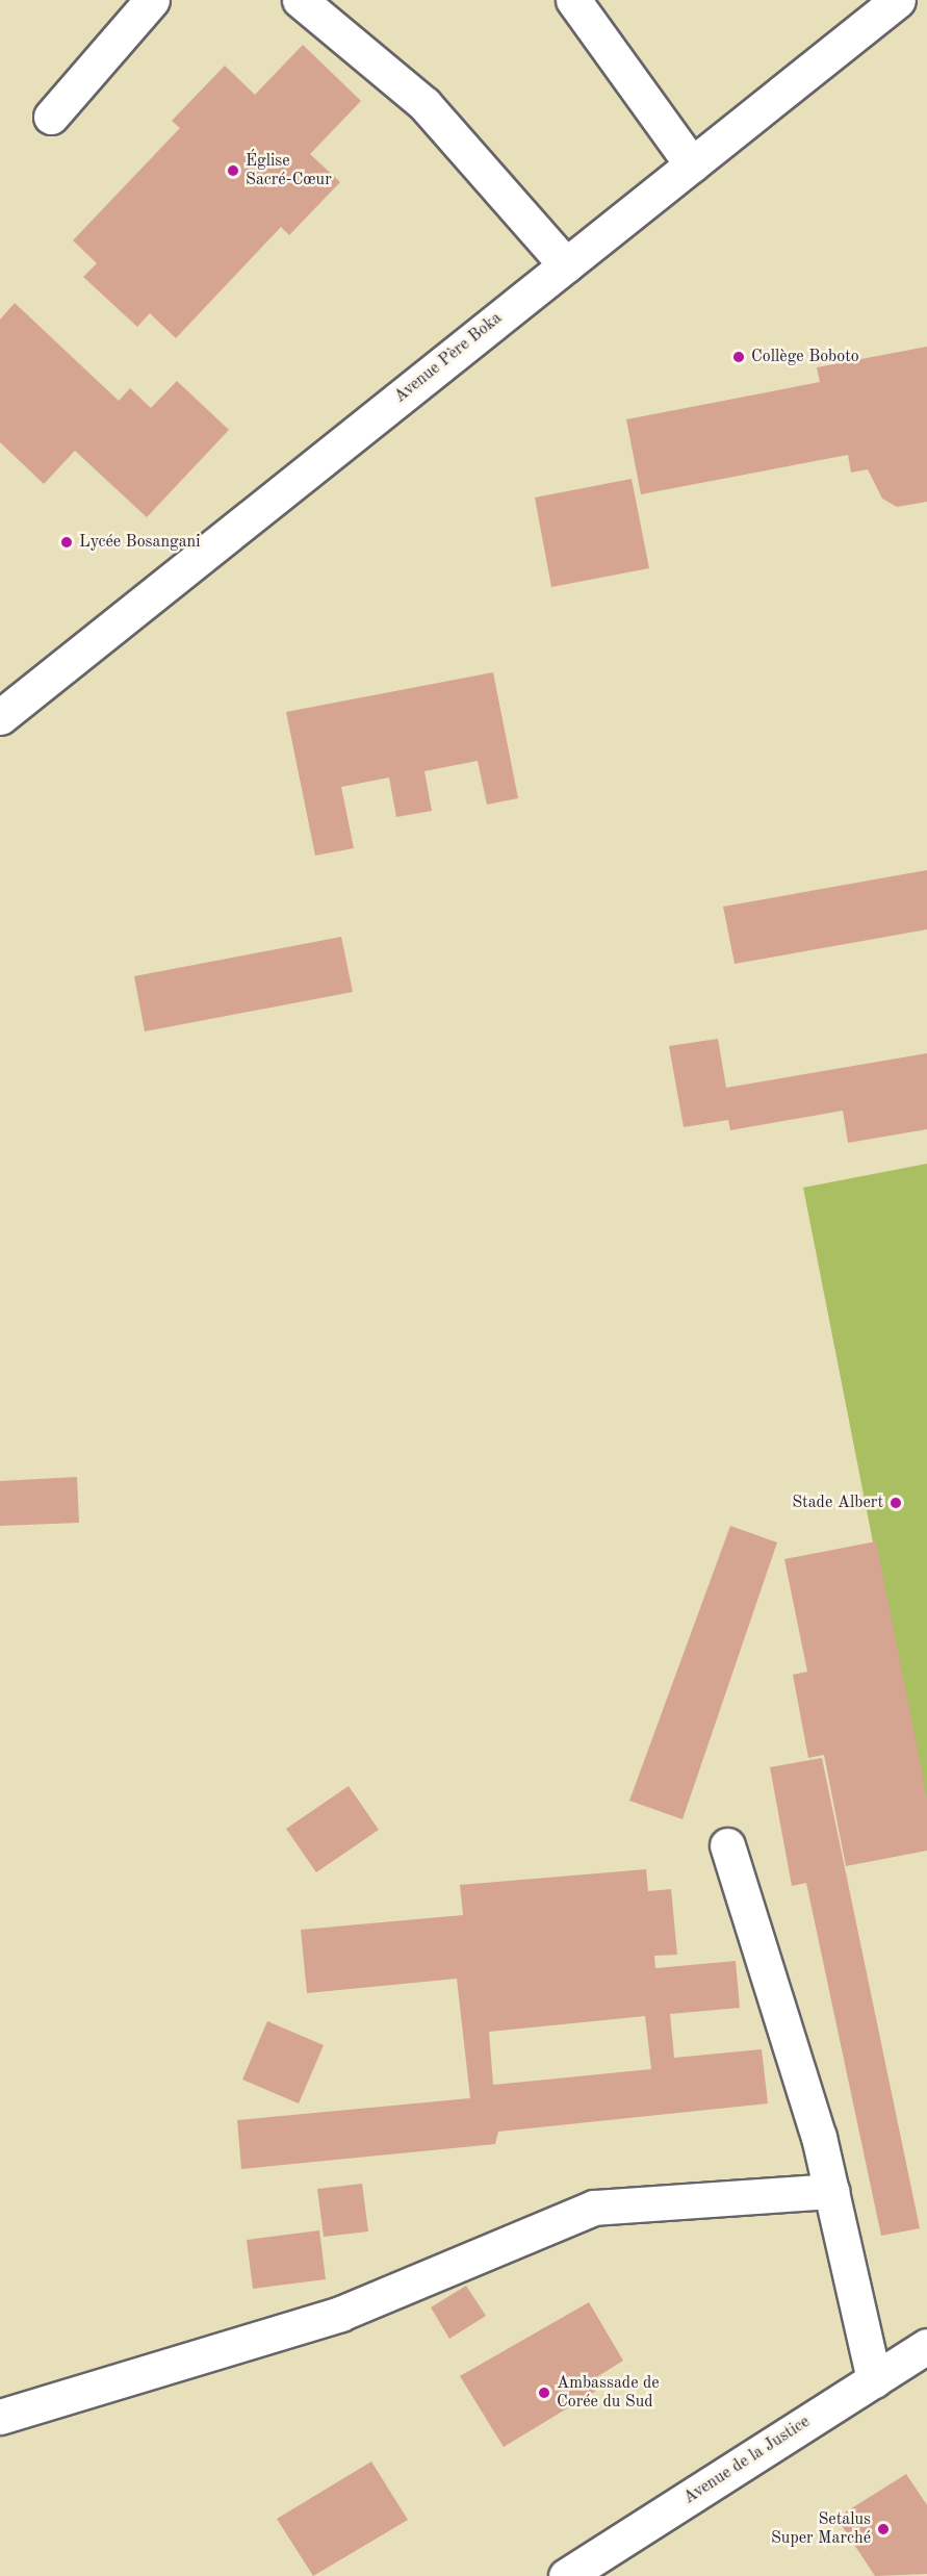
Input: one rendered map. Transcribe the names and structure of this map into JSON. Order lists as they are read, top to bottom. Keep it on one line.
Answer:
{"streets":{"street":["Avenue Père Boka","Avenue de la Justice"]},"places":["Église Sacré-Cœur","Collège Boboto","Lycée Bosangani","Stade Albert","Ambassade de Corée du Sud","Setalus Super Marché"]}
